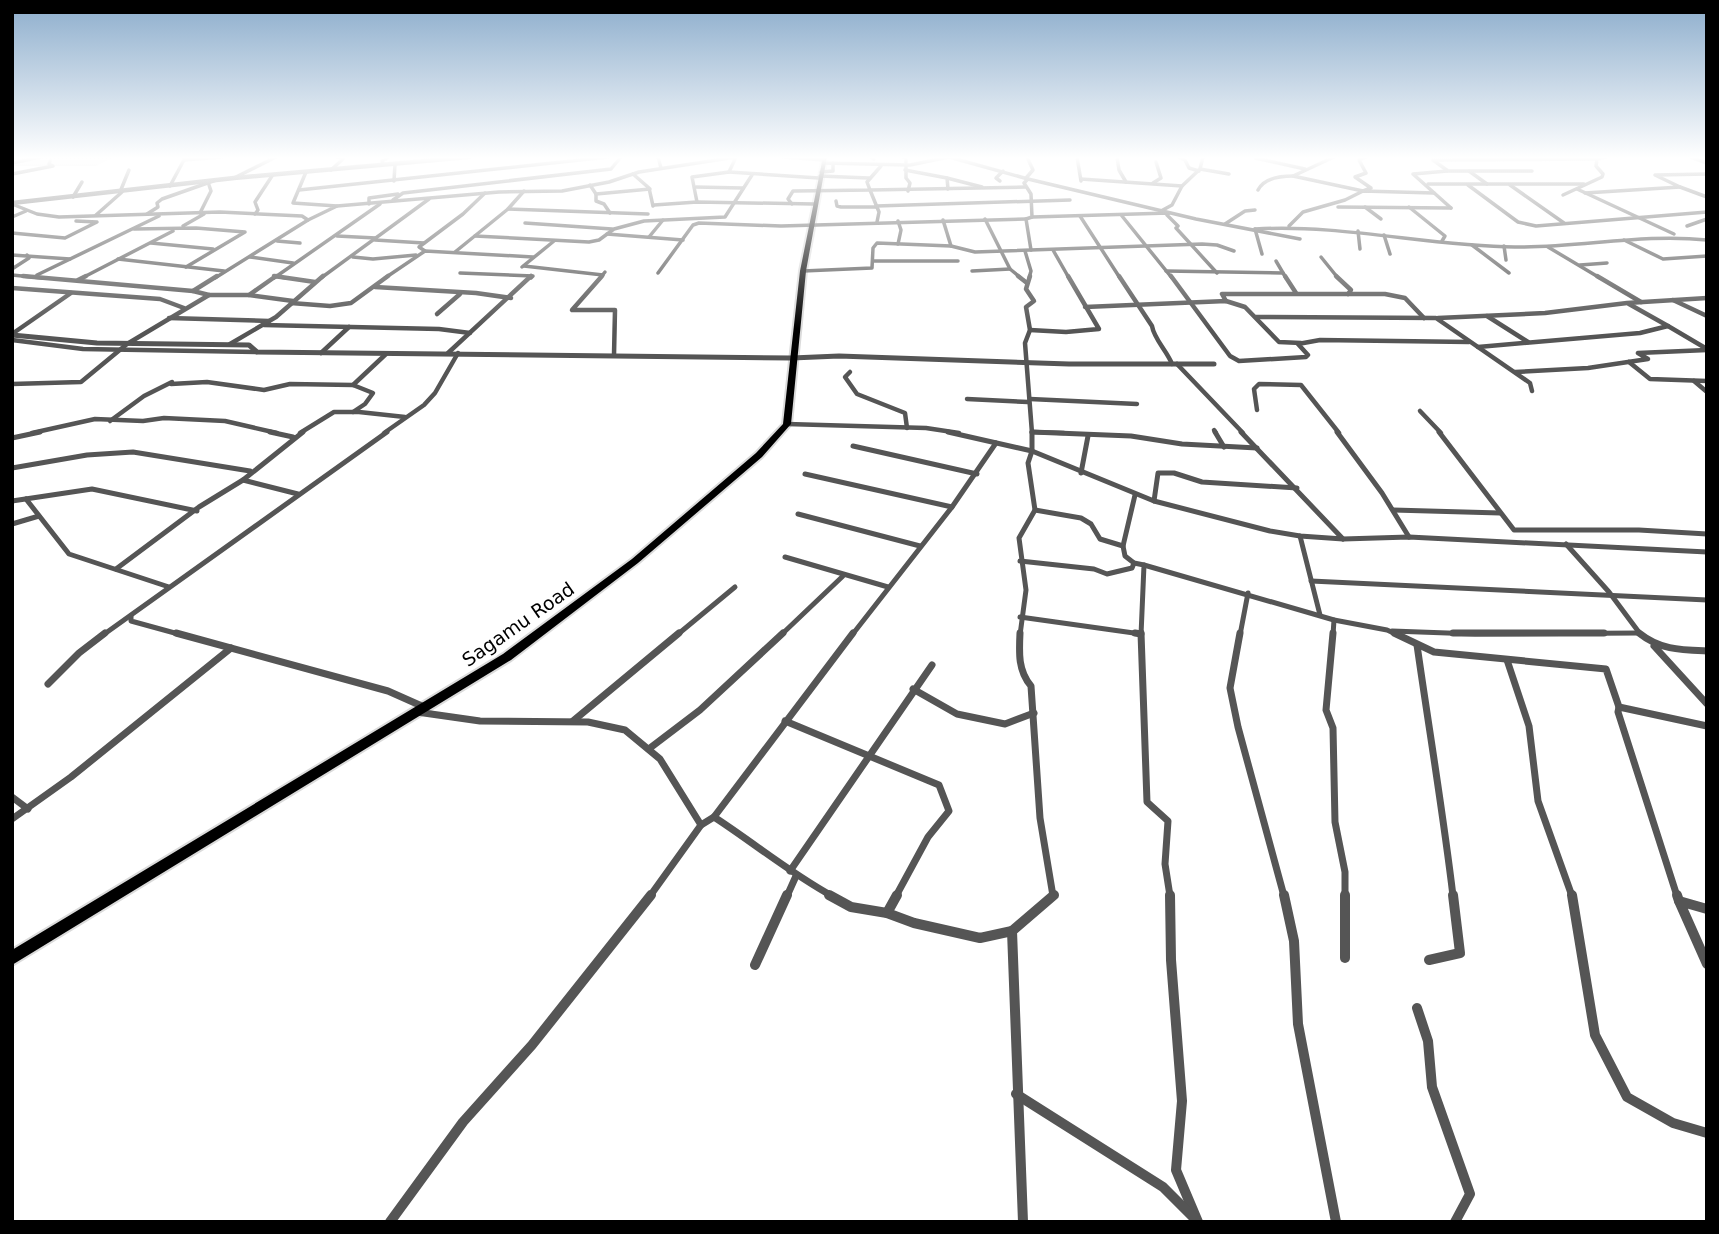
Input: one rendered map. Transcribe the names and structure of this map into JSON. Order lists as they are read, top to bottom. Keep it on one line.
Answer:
{"streets":{"highway":["Sagamu Road"]}}
